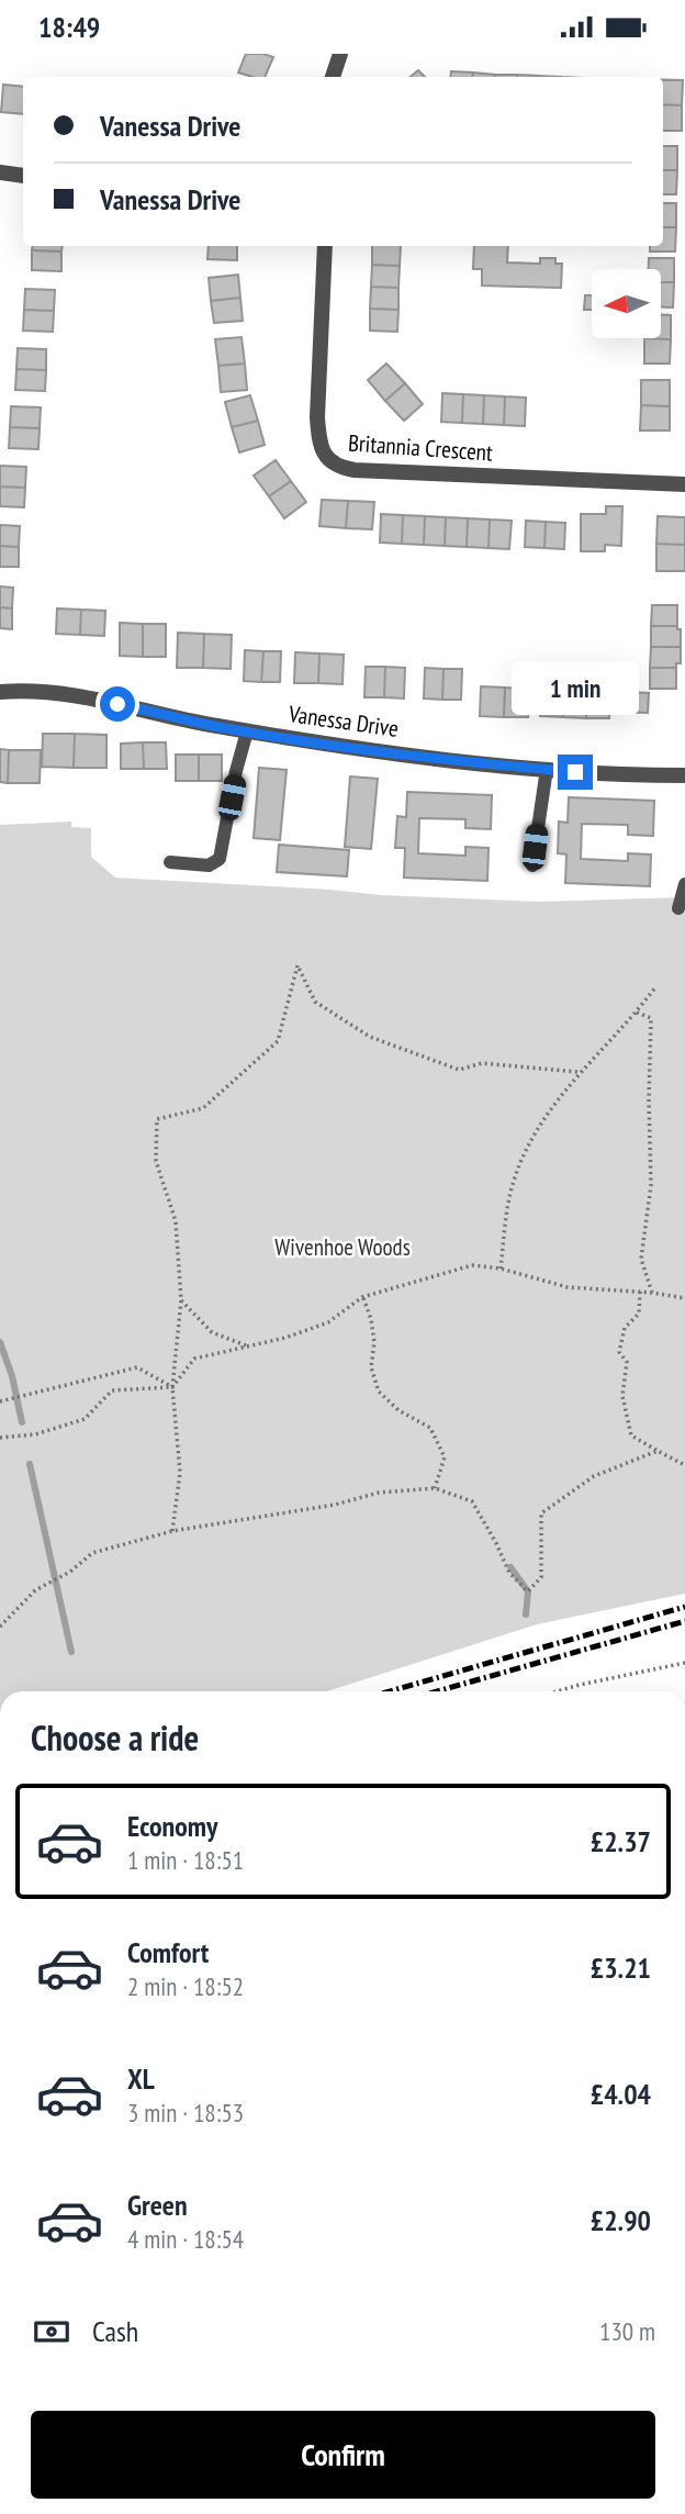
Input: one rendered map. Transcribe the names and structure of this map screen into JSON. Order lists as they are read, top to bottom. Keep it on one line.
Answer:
{"streets":{"street":["Britannia Crescent","Vanessa Drive"]},"parks":["Wivenhoe Woods"],"north":"left","page":{"status":"18:49","banner":["Vanessa Drive","Vanessa Drive"],"bubble":"1 min","heading":"Choose a ride","list":[{"name":"Economy","note":"1 min · 18:51","value":"£2.37"},{"name":"Comfort","note":"2 min · 18:52","value":"£3.21"},{"name":"XL","note":"3 min · 18:53","value":"£4.04"},{"name":"Green","note":"4 min · 18:54","value":"£2.90"}],"pay":["Cash","130 m"],"buttons":"Confirm"}}
